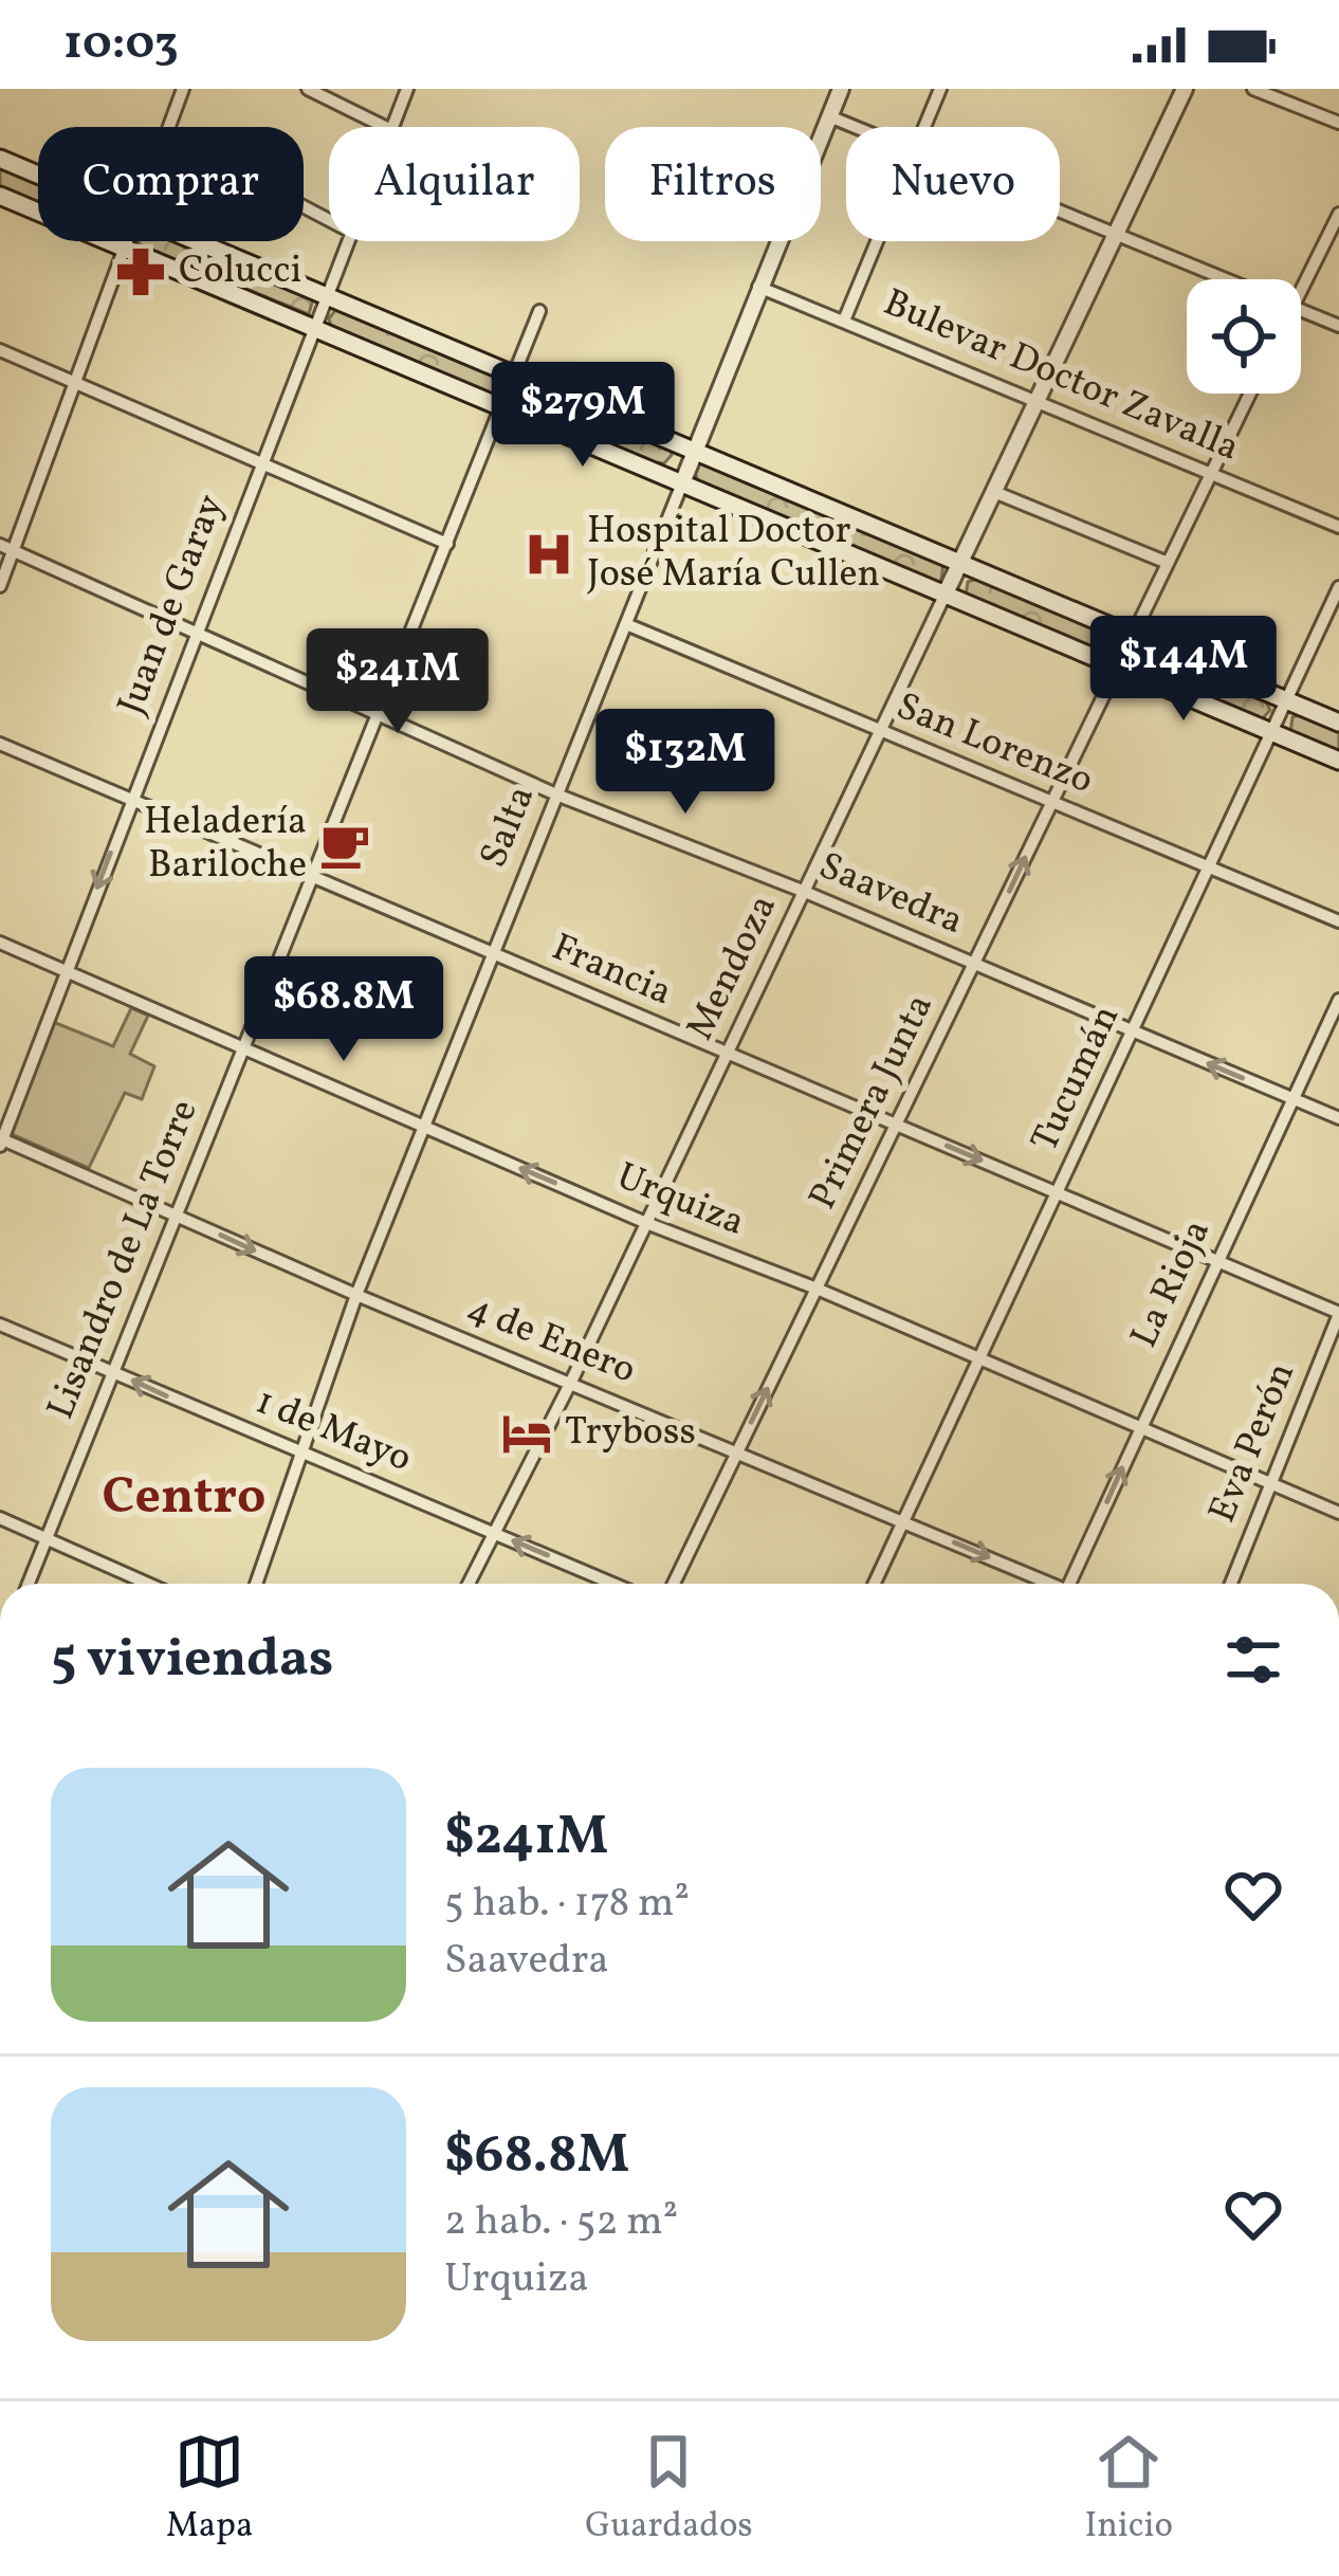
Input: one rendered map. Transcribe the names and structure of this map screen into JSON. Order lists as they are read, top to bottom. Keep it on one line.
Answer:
{"streets":{"street":["Bulevar Doctor Zavalla","Juan de Garay","San Lorenzo","Salta","Saavedra","Mendoza","Francia","Tucumán","Primera Junta","Urquiza","Lisandro de La Torre","La Rioja","4 de Enero","1 de Mayo","Eva Perón"]},"crossings":[["Bulevar Doctor Zavalla","Salta"],["Bulevar Doctor Zavalla","Mendoza"],["Bulevar Doctor Zavalla","Primera Junta"],["Juan de Garay","Saavedra"],["Juan de Garay","Francia"],["Juan de Garay","Urquiza"],["Juan de Garay","4 de Enero"],["San Lorenzo","Salta"],["San Lorenzo","Mendoza"],["San Lorenzo","Tucumán"],["San Lorenzo","Primera Junta"],["Salta","Saavedra"],["Salta","Francia"],["Salta","Urquiza"],["Salta","4 de Enero"],["Salta","1 de Mayo"],["Saavedra","Mendoza"],["Saavedra","Tucumán"],["Saavedra","Primera Junta"],["Saavedra","Lisandro de La Torre"],["Saavedra","La Rioja"],["Mendoza","Francia"],["Mendoza","Urquiza"],["Mendoza","4 de Enero"],["Mendoza","1 de Mayo"],["Francia","Tucumán"],["Francia","Primera Junta"],["Francia","Lisandro de La Torre"],["Francia","La Rioja"],["Francia","Eva Perón"],["Tucumán","Urquiza"],["Tucumán","4 de Enero"],["Primera Junta","Urquiza"],["Primera Junta","4 de Enero"],["Urquiza","Lisandro de La Torre"],["Urquiza","La Rioja"],["Urquiza","Eva Perón"],["Lisandro de La Torre","4 de Enero"],["Lisandro de La Torre","1 de Mayo"]],"one_way":["1 de Mayo"],"districts":["Centro"],"places":{"pharmacy":["Colucci"],"hospital":["Hospital Doctor José María Cullen"],"cafe":["Heladería Bariloche"],"hotel":["Tryboss"]},"page":{"status":"10:03","chip":["Comprar","Alquilar","Filtros","Nuevo"],"price":["$279M","$144M","$241M","$132M","$68.8M"],"heading":"5 viviendas","list":[{"name":"$241M","note":"5 hab. · 178 m² · Saavedra"},{"name":"$68.8M","note":"2 hab. · 52 m² · Urquiza"}],"tabs":["Mapa","Guardados","Inicio"]}}
